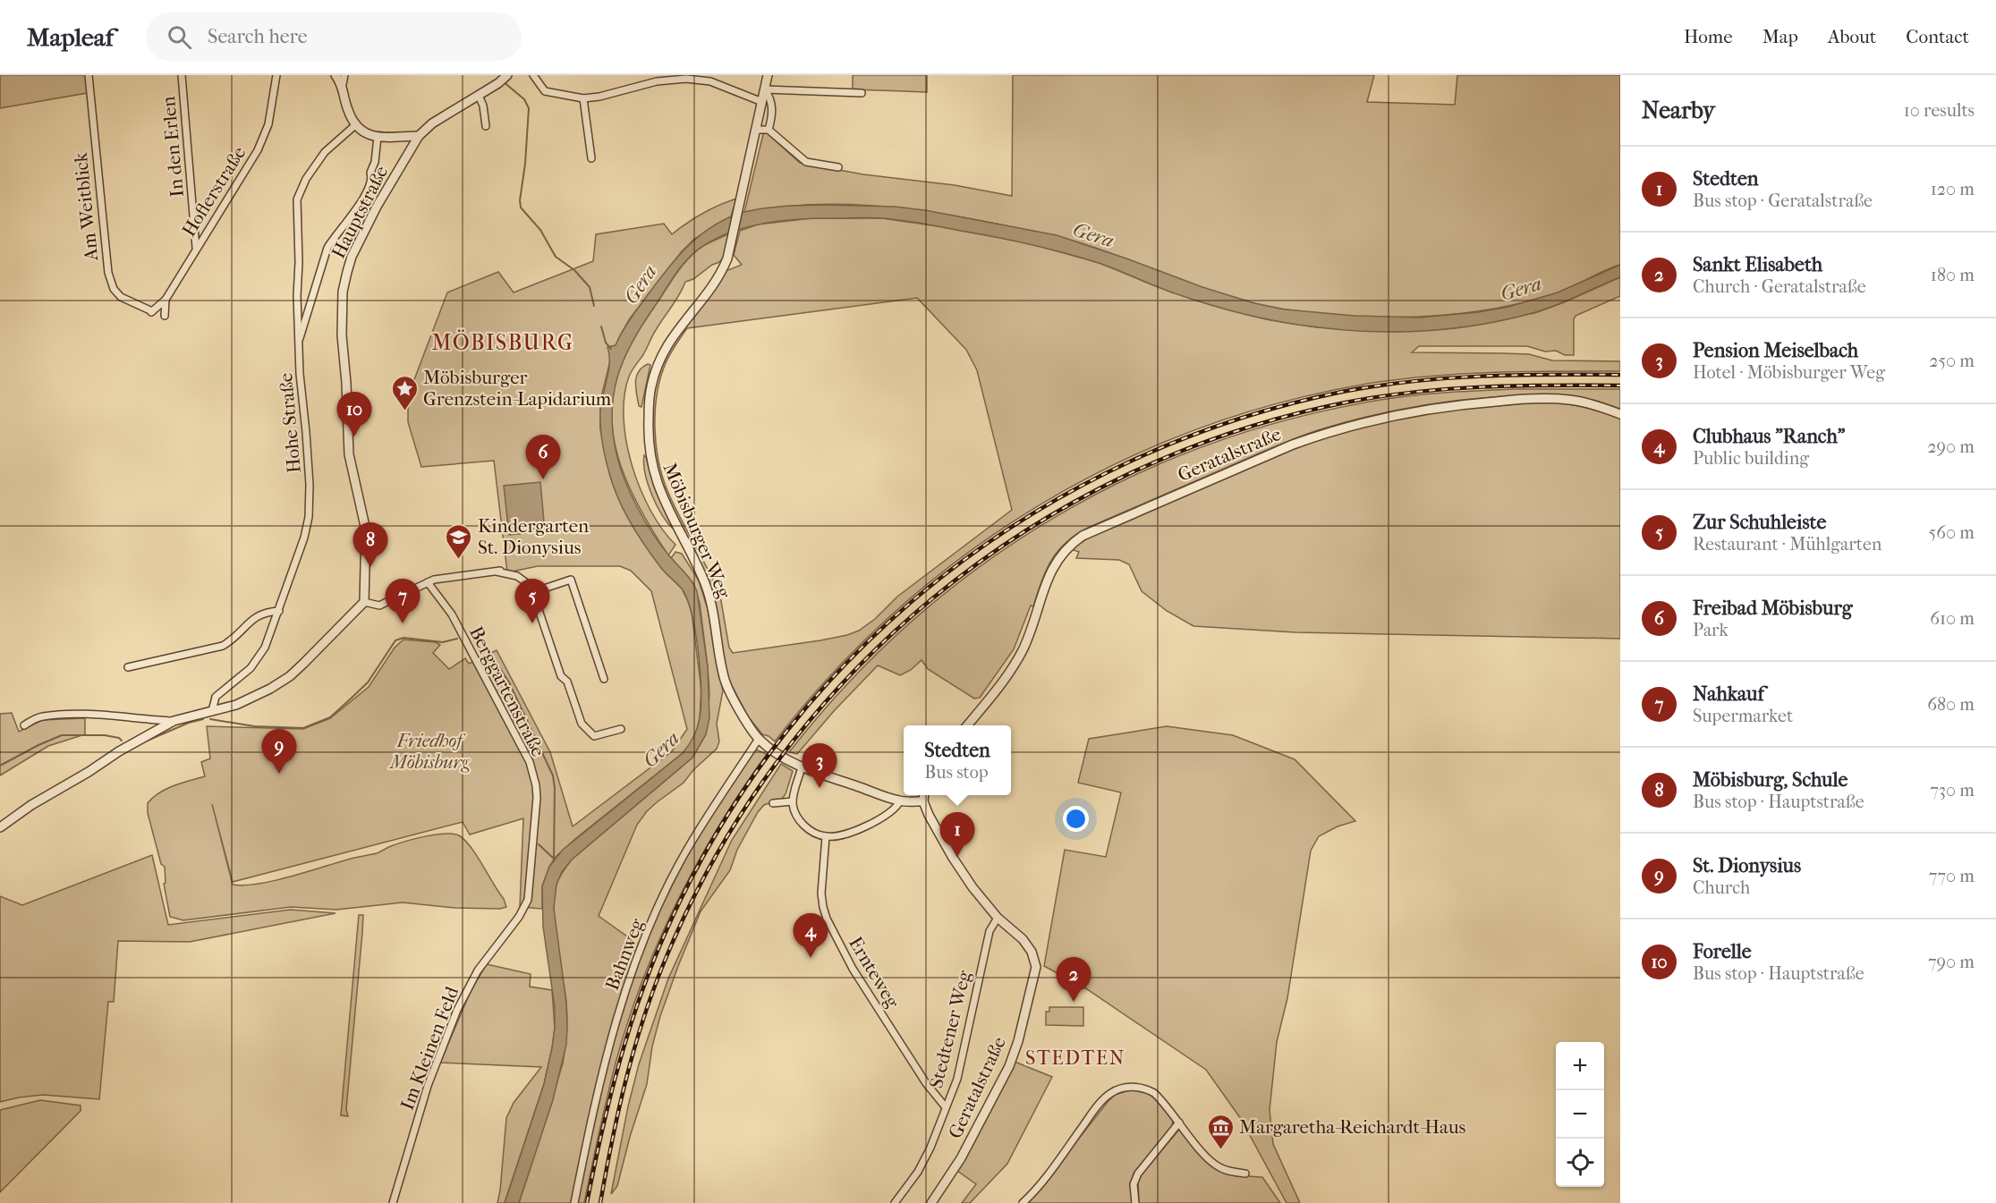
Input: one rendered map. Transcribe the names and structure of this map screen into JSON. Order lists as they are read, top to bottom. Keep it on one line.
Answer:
{"streets":{"street":["In den Erlen","Hoflerstraße","Am Weitblick","Hauptstraße","Hohe Straße","Geratalstraße","Möbisburger Weg","Berggartenstraße","Bahnweg","Ernteweg","Stedtener Weg","Im Kleinen Feld"]},"crossings":[["In den Erlen","Hoflerstraße"],["Hoflerstraße","Am Weitblick"],["Geratalstraße","Möbisburger Weg"],["Geratalstraße","Stedtener Weg"],["Möbisburger Weg","Bahnweg"],["Berggartenstraße","Im Kleinen Feld"],["Ernteweg","Stedtener Weg"]],"districts":["MÖBISBURG","STEDTEN"],"water":["Gera"],"parks":["Friedhof Möbisburg"],"places":{"place":["Möbisburger Grenzstein-Lapidarium"],"school or university":["Kindergarten St. Dionysius"],"museum":["Margaretha-Reichardt-Haus"]},"page":{"header":"Mapleaf","search":"Search here","nav":["Home","Map","About","Contact"],"heading":["Nearby","10 results"],"list":[{"mark":"1","name":"Stedten","note":"Bus stop · Geratalstraße","value":"120 m"},{"mark":"2","name":"Sankt Elisabeth","note":"Church · Geratalstraße","value":"180 m"},{"mark":"3","name":"Pension Meiselbach","note":"Hotel · Möbisburger Weg","value":"250 m"},{"mark":"4","name":"Clubhaus \"Ranch\"","note":"Public building","value":"290 m"},{"mark":"5","name":"Zur Schuhleiste","note":"Restaurant · Mühlgarten","value":"560 m"},{"mark":"6","name":"Freibad Möbisburg","note":"Park","value":"610 m"},{"mark":"7","name":"Nahkauf","note":"Supermarket","value":"680 m"},{"mark":"8","name":"Möbisburg, Schule","note":"Bus stop · Hauptstraße","value":"730 m"},{"mark":"9","name":"St. Dionysius","note":"Church","value":"770 m"},{"mark":"10","name":"Forelle","note":"Bus stop · Hauptstraße","value":"790 m"}],"pins":["10","6","8","5","7","9","3","1","4","2"],"popup":["Stedten","Bus stop"],"map_buttons":["+","−"]}}
